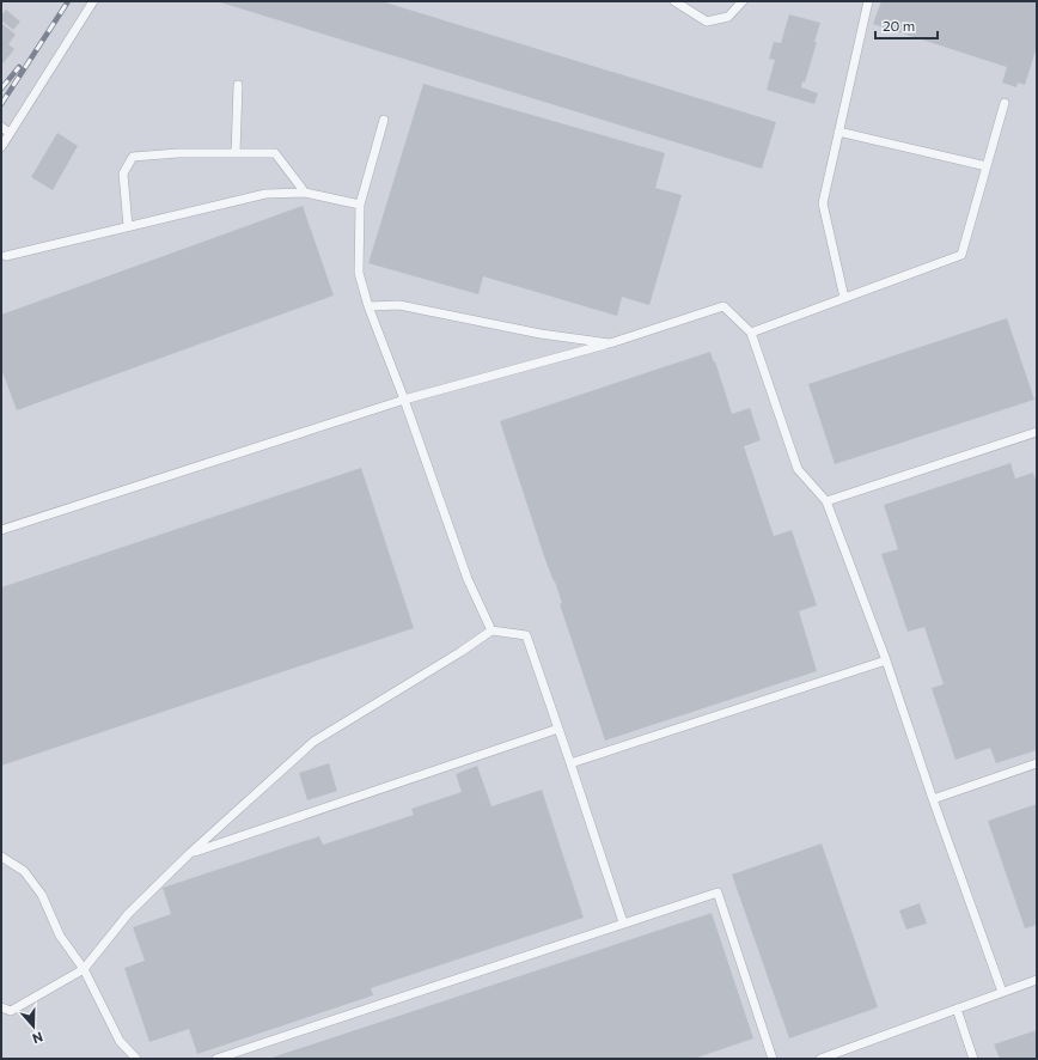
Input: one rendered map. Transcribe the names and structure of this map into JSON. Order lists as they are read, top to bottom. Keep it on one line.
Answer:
{"scale_bar":"20 m","north":"bottom"}
